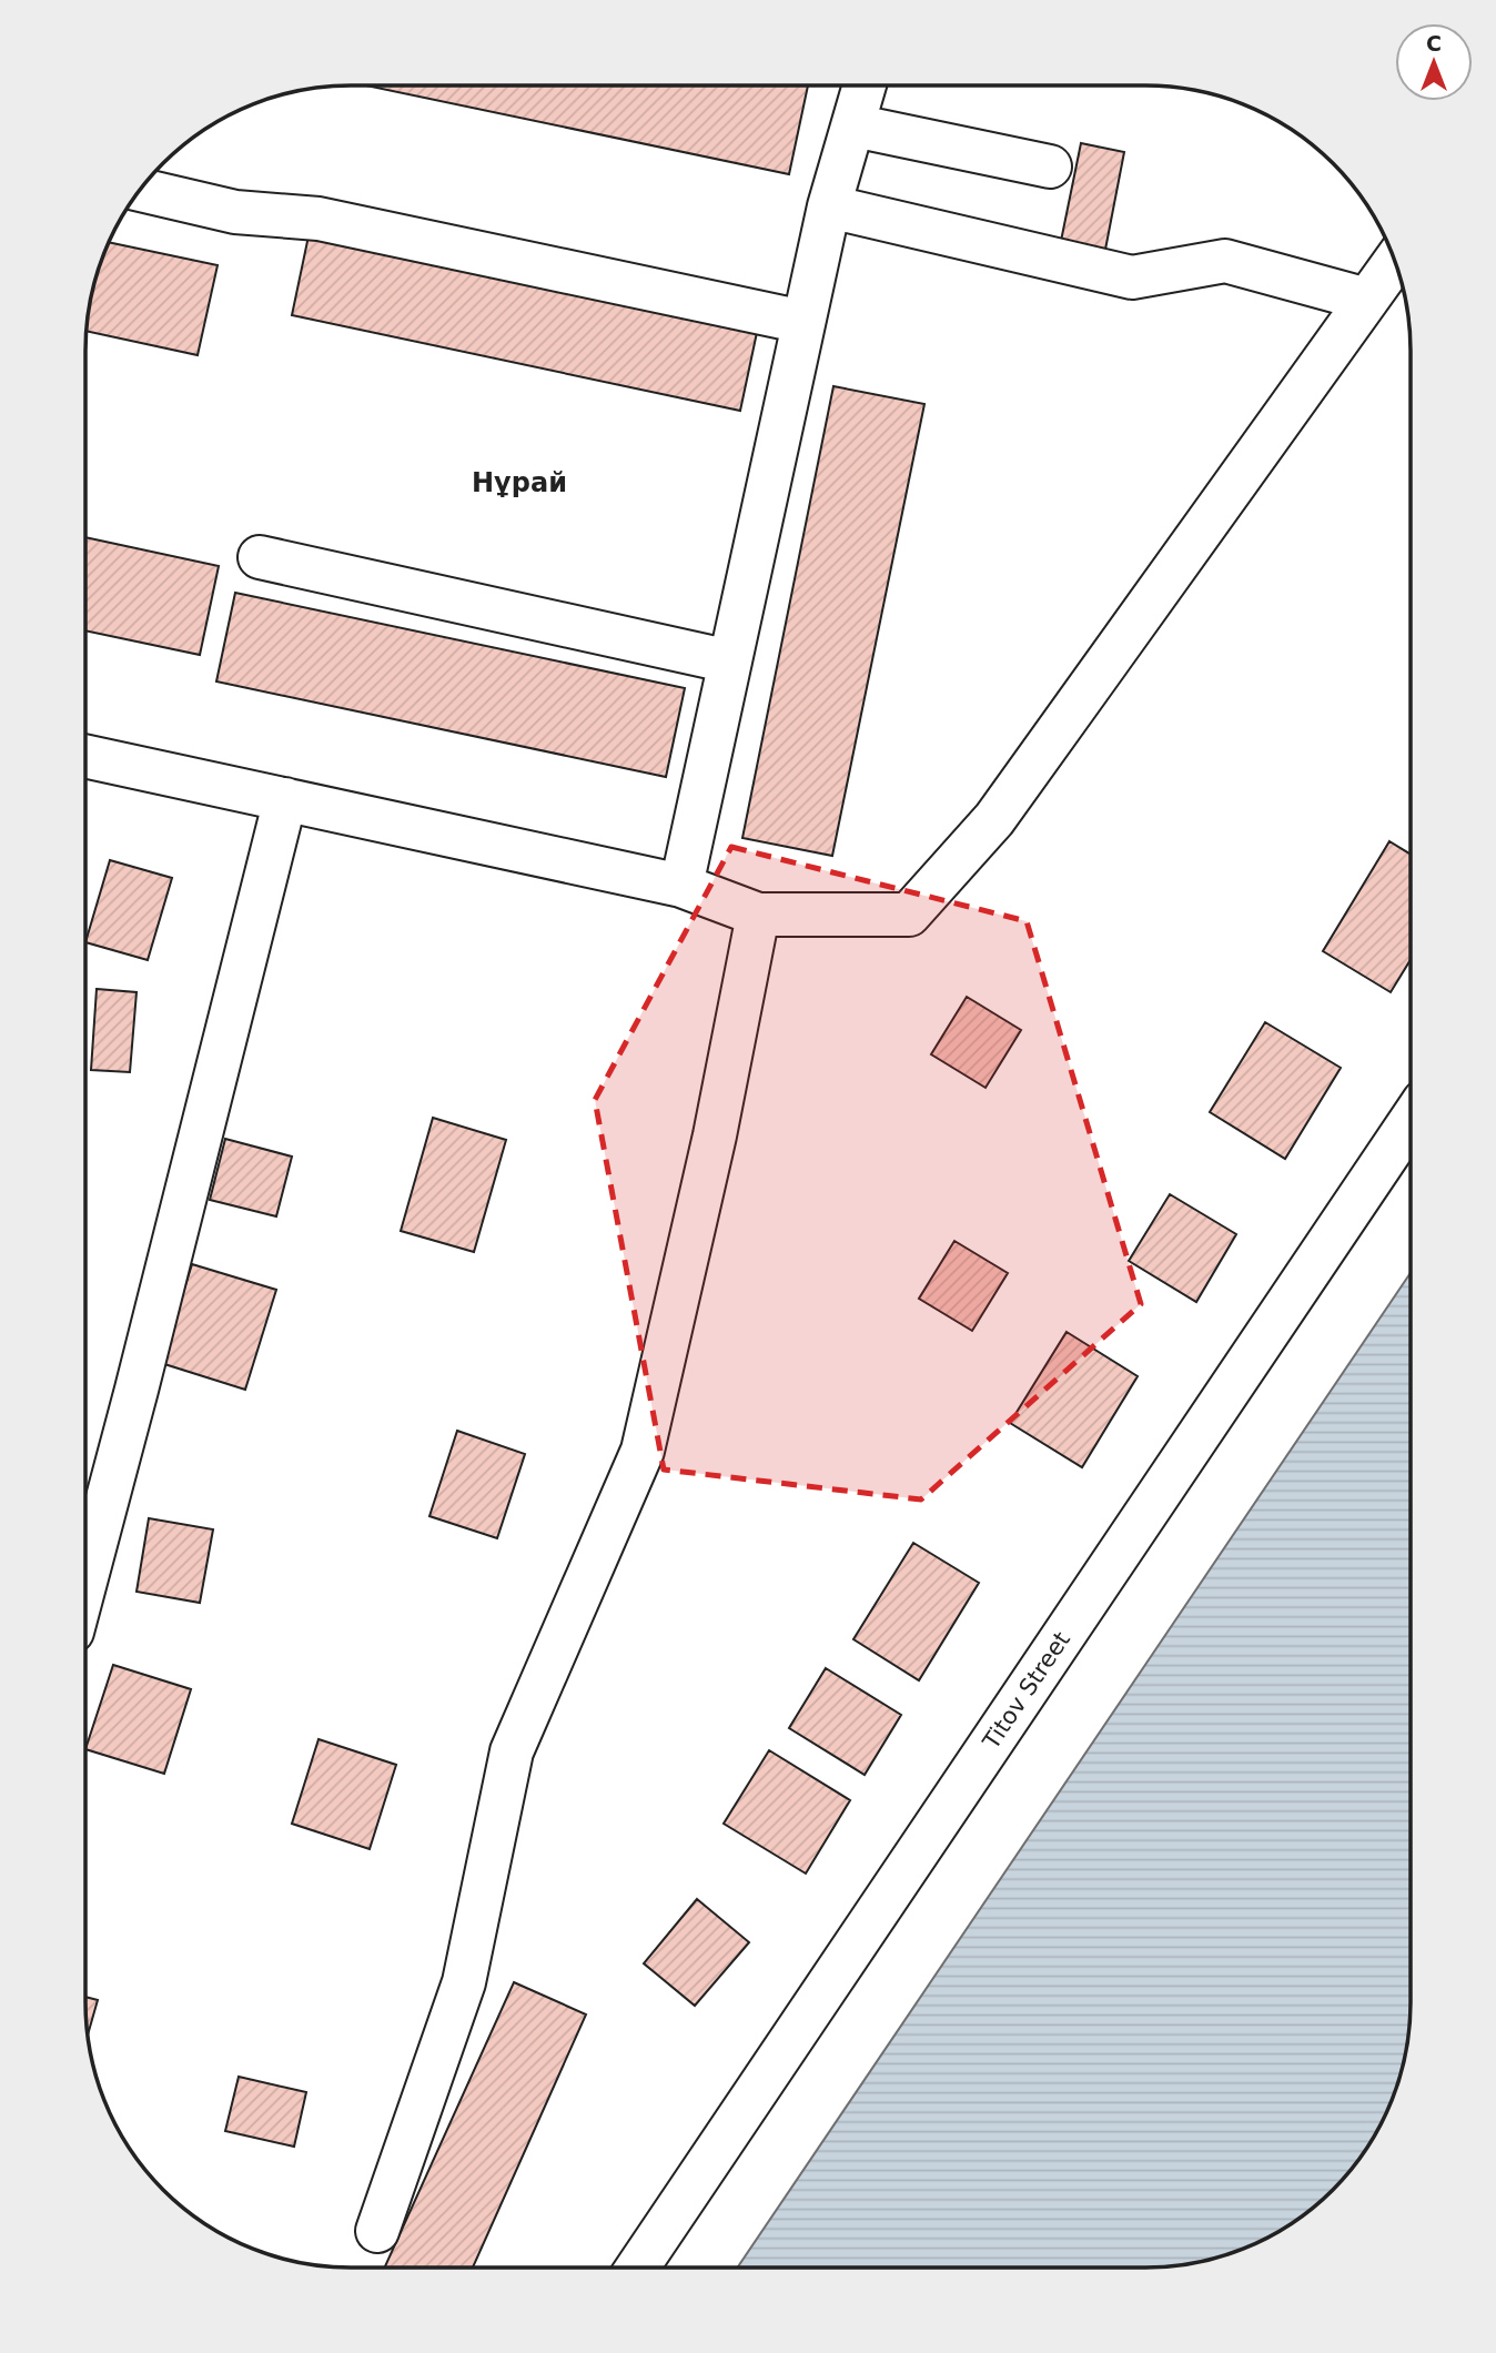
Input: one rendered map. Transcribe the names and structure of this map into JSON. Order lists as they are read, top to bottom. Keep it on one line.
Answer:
{"streets":{"street":["Titov Street"]},"districts":["Нұрай"],"north":"top"}
